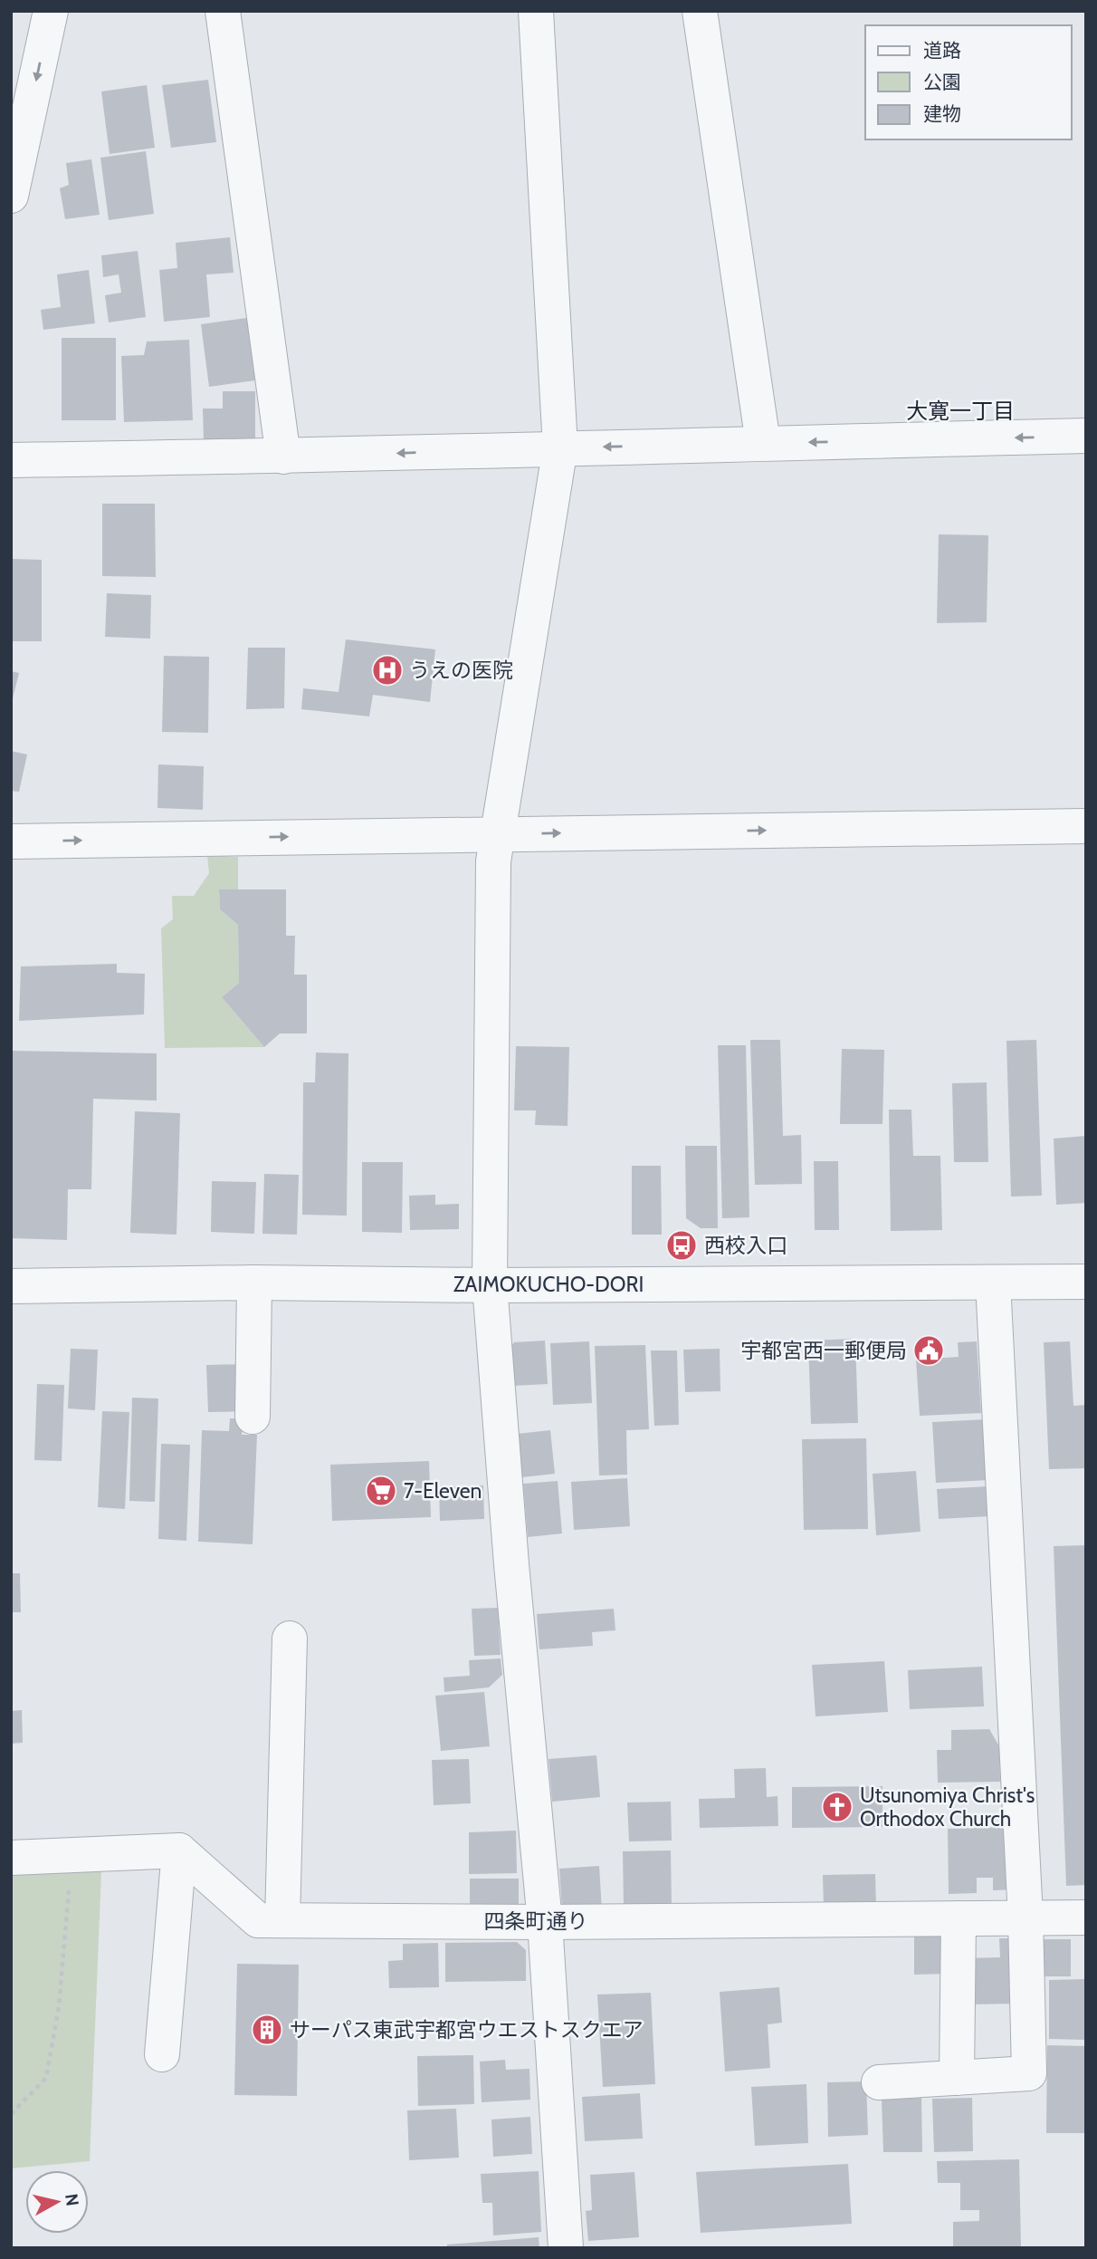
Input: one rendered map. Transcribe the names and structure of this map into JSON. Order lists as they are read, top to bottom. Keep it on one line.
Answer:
{"streets":{"street":["ZAIMOKUCHO-DORI","四条町通り"]},"districts":["大寛一丁目"],"places":{"hospital":["うえの医院"],"bus stop":["西校入口"],"public building":["宇都宮西一郵便局"],"supermarket":["7-Eleven"],"church":["Utsunomiya Christ's Orthodox Church"],"building":["サーパス東武宇都宮ウエストスクエア"]},"legend":["道路","公園","建物"],"north":"right"}
